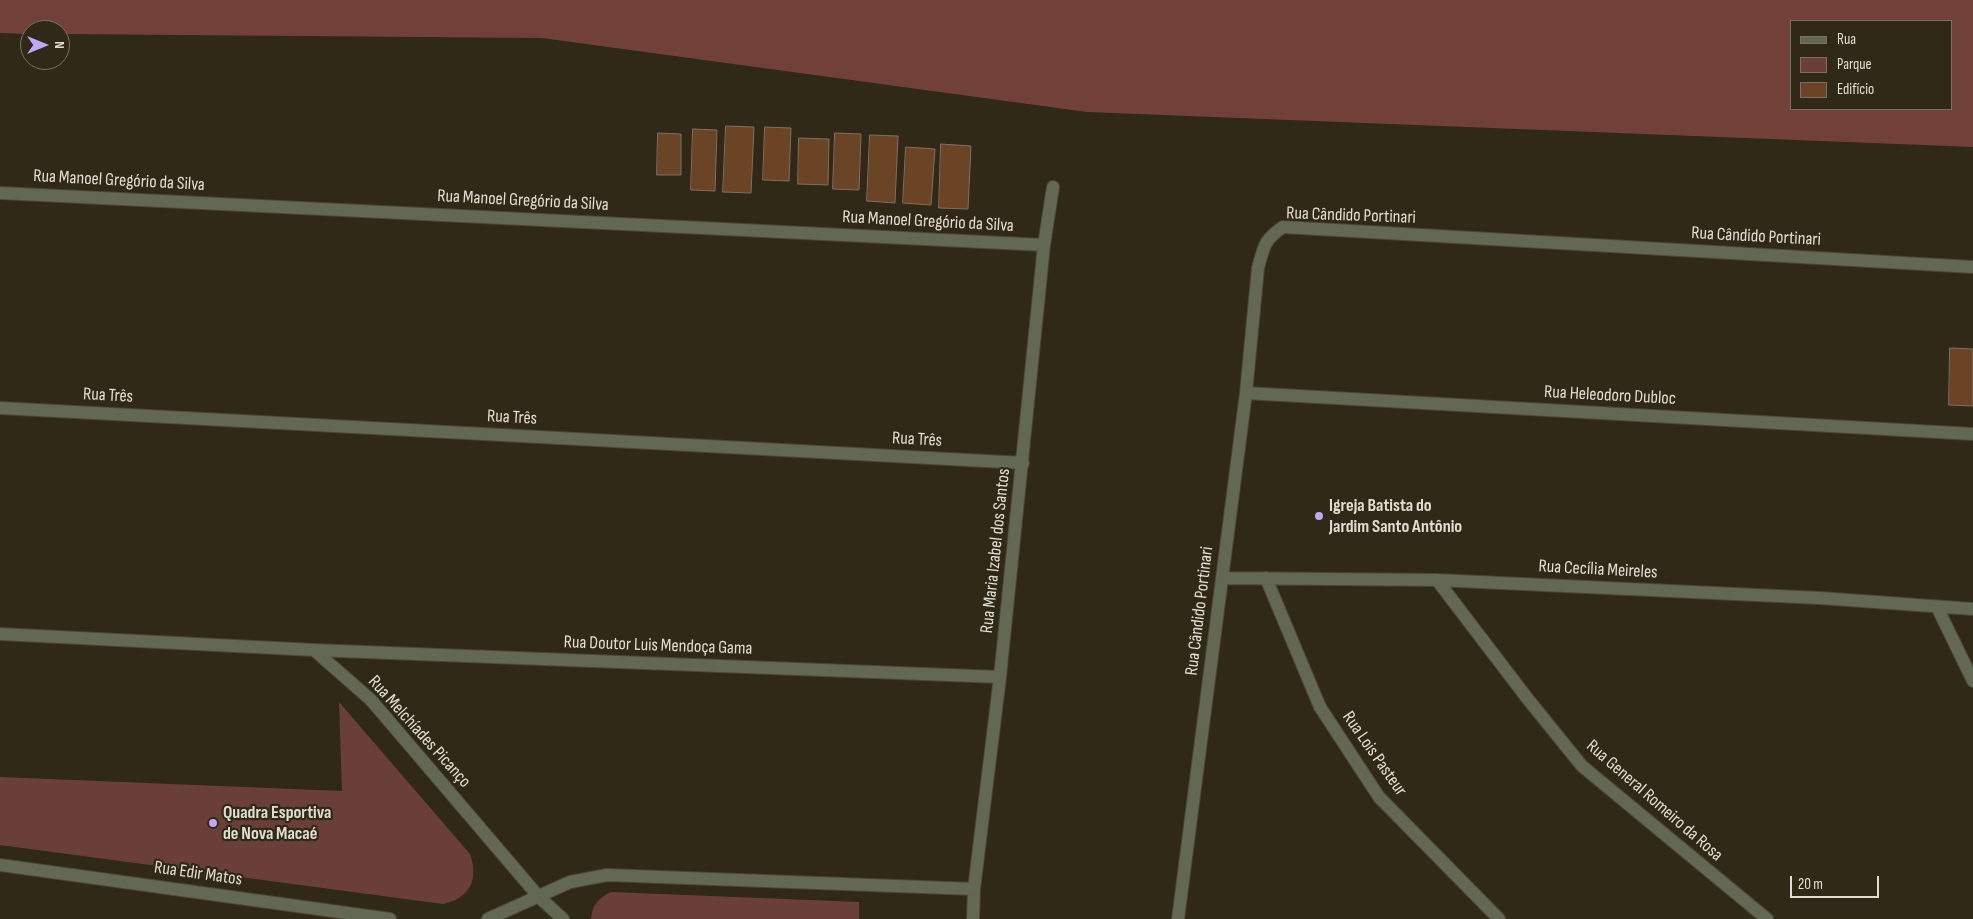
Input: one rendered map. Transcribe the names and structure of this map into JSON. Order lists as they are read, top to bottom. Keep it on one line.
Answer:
{"streets":{"street":["Rua Manoel Gregório da Silva","Rua Cândido Portinari","Rua Três","Rua Heleodoro Dubloc","Rua Maria Izabel dos Santos","Rua Cecília Meireles","Rua Doutor Luis Mendoça Gama","Rua Melchíades Picanço","Rua Lois Pasteur","Rua General Romeiro da Rosa","Rua Edir Matos"]},"crossings":[["Rua Manoel Gregório da Silva","Rua Maria Izabel dos Santos"],["Rua Cândido Portinari","Rua Heleodoro Dubloc"],["Rua Cândido Portinari","Rua Cecília Meireles"],["Rua Três","Rua Maria Izabel dos Santos"],["Rua Maria Izabel dos Santos","Rua Doutor Luis Mendoça Gama"],["Rua Cecília Meireles","Rua Lois Pasteur"],["Rua Cecília Meireles","Rua General Romeiro da Rosa"],["Rua Doutor Luis Mendoça Gama","Rua Melchíades Picanço"]],"places":["Igreja Batista do Jardim Santo Antônio","Quadra Esportiva de Nova Macaé"],"legend":["Rua","Parque","Edifício"],"scale_bar":"20 m","north":"right"}
